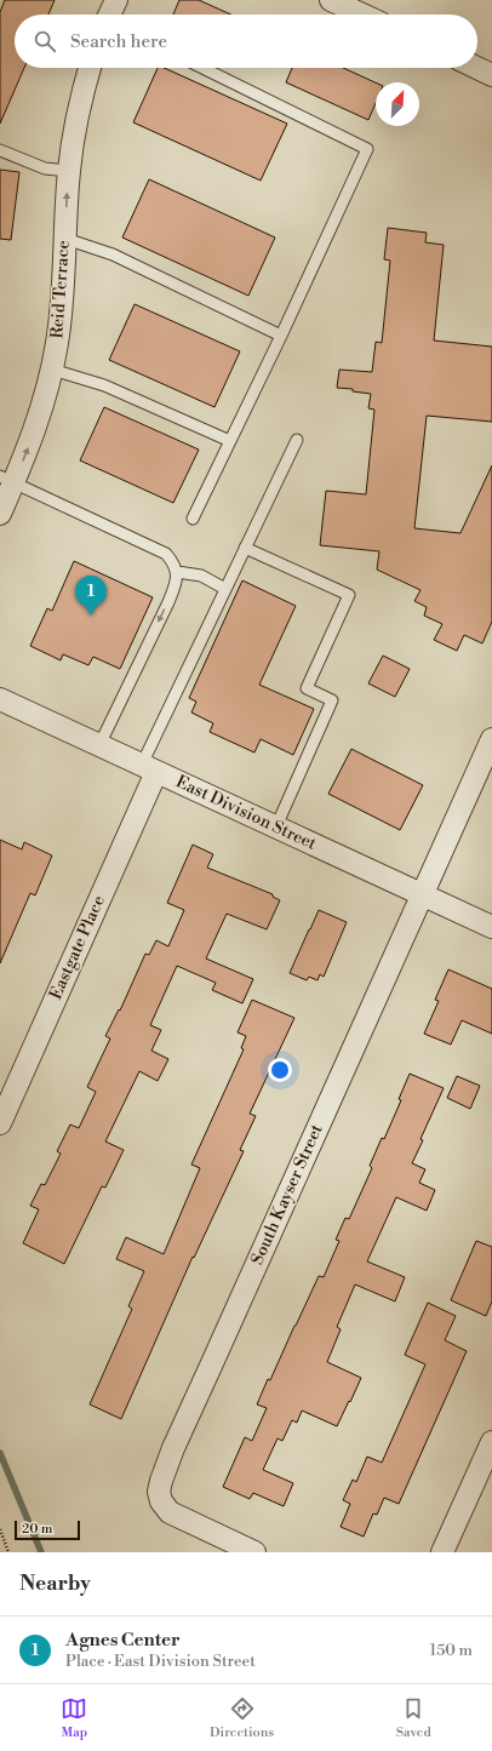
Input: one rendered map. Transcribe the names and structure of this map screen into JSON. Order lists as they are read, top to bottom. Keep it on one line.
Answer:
{"streets":{"street":["Reid Terrace","East Division Street","Eastgate Place","South Kayser Street"]},"crossings":[["East Division Street","Eastgate Place"],["East Division Street","South Kayser Street"]],"one_way":["Reid Terrace"],"scale_bar":"20 m","north":"top right","page":{"search":"Search here","pins":"1","scale":"20 m","heading":"Nearby","list":[{"mark":"1","name":"Agnes Center","note":"Place · East Division Street","value":"150 m"}],"nav":["Map","Directions","Saved"]}}
